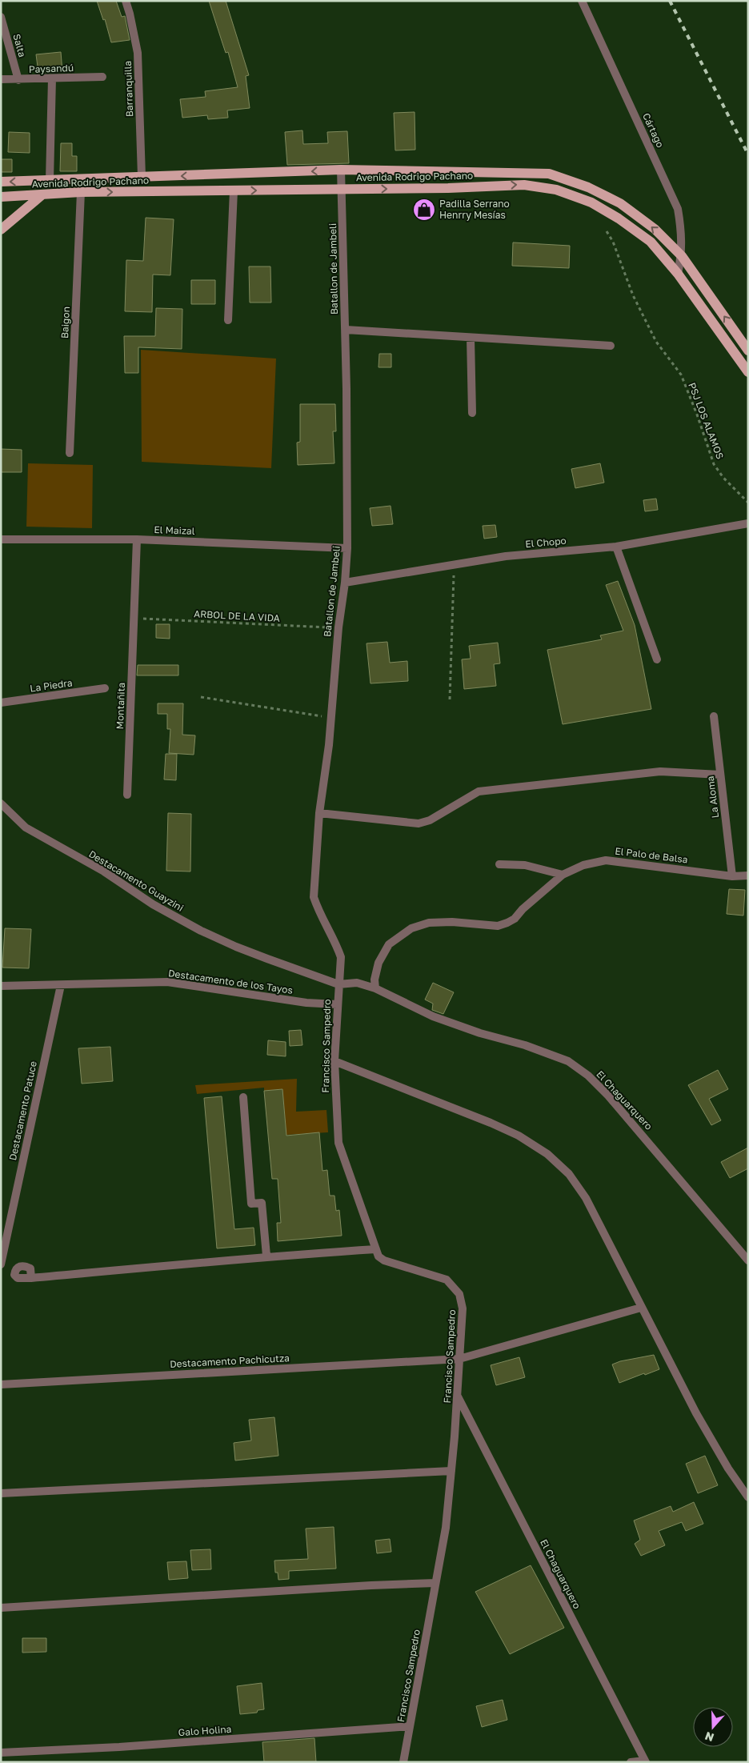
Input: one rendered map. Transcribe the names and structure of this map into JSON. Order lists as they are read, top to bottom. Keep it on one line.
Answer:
{"streets":{"main road":["Avenida Rodrigo Pachano"],"street":["Salta","Paysandú","Barranquilla","Cártago","Batallon de Jambeli","Baigon","El Maizal","El Chopo","La Piedra","Montañita","La Aloma","El Palo de Balsa","Destacamento Guayzini","Destacamento de los Tayos","Francisco Sampedro","El Chaguarquero","Destacamento Patuce","Destacamento Pachicutza","Galo Holina"],"path":["PSJ LOS ALAMOS","ARBOL DE LA VIDA"]},"crossings":[["Salta","Paysandú"],["Barranquilla","Avenida Rodrigo Pachano"],["Cártago","Avenida Rodrigo Pachano"],["Avenida Rodrigo Pachano","Batallon de Jambeli"],["Avenida Rodrigo Pachano","Baigon"],["Batallon de Jambeli","El Maizal"],["Batallon de Jambeli","El Chopo"],["Batallon de Jambeli","ARBOL DE LA VIDA"],["Batallon de Jambeli","Destacamento Guayzini"],["Batallon de Jambeli","Francisco Sampedro"],["Batallon de Jambeli","El Chaguarquero"],["El Maizal","Montañita"],["ARBOL DE LA VIDA","Montañita"],["La Aloma","El Palo de Balsa"],["El Palo de Balsa","El Chaguarquero"],["Destacamento Guayzini","Francisco Sampedro"],["Destacamento Guayzini","El Chaguarquero"],["Destacamento de los Tayos","Francisco Sampedro"],["Destacamento de los Tayos","Destacamento Patuce"],["Francisco Sampedro","El Chaguarquero"],["Francisco Sampedro","Destacamento Pachicutza"],["Francisco Sampedro","Galo Holina"]],"places":{"shop":["Padilla Serrano Henrry Mesías"]},"north":"bottom"}
